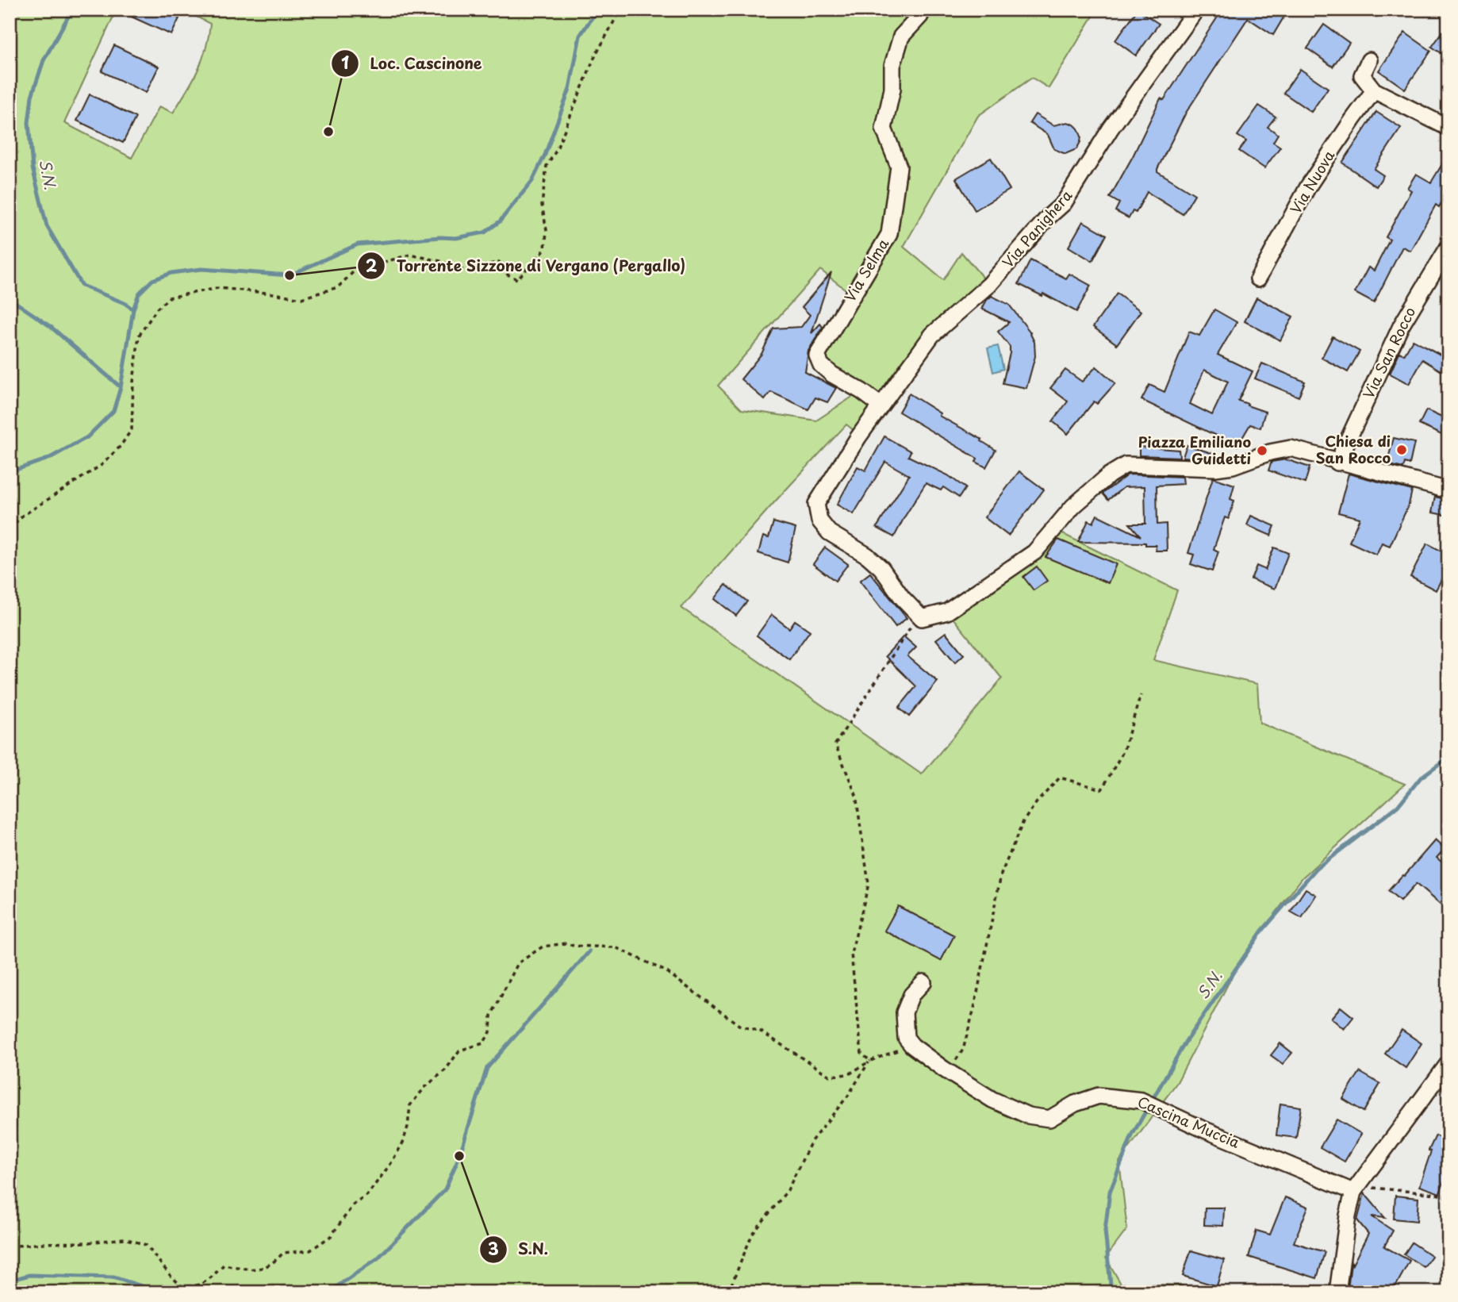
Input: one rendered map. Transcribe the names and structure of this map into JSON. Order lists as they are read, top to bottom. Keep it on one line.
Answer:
{"streets":{"street":["Via Nuova","Via Panighera","Via Selma","Via San Rocco","Cascina Muccia"]},"crossings":[["Via Panighera","Via Selma"]],"water":["S.N."],"places":["Loc. Cascinone","Torrente Sizzone di Vergano (Pergallo)","Chiesa di San Rocco","Piazza Emiliano Guidetti","S.N."]}
